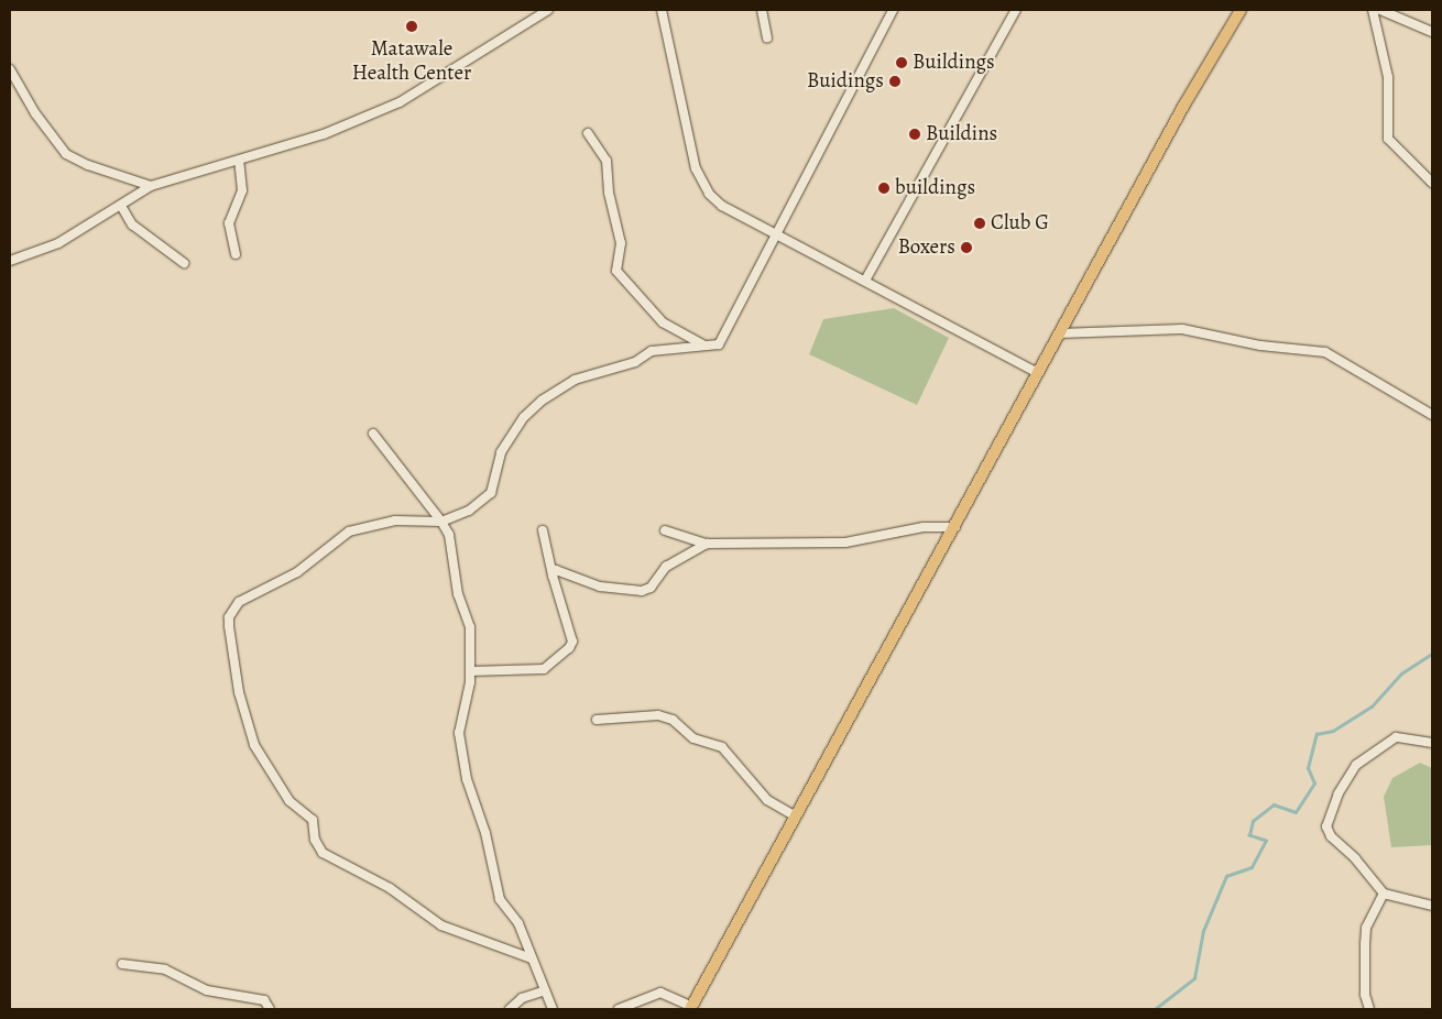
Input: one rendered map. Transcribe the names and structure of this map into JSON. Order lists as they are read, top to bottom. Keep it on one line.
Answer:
{"places":["Matawale Health Center","Buildings","Buidings","Buildins","buildings","Club G","Boxers"]}
